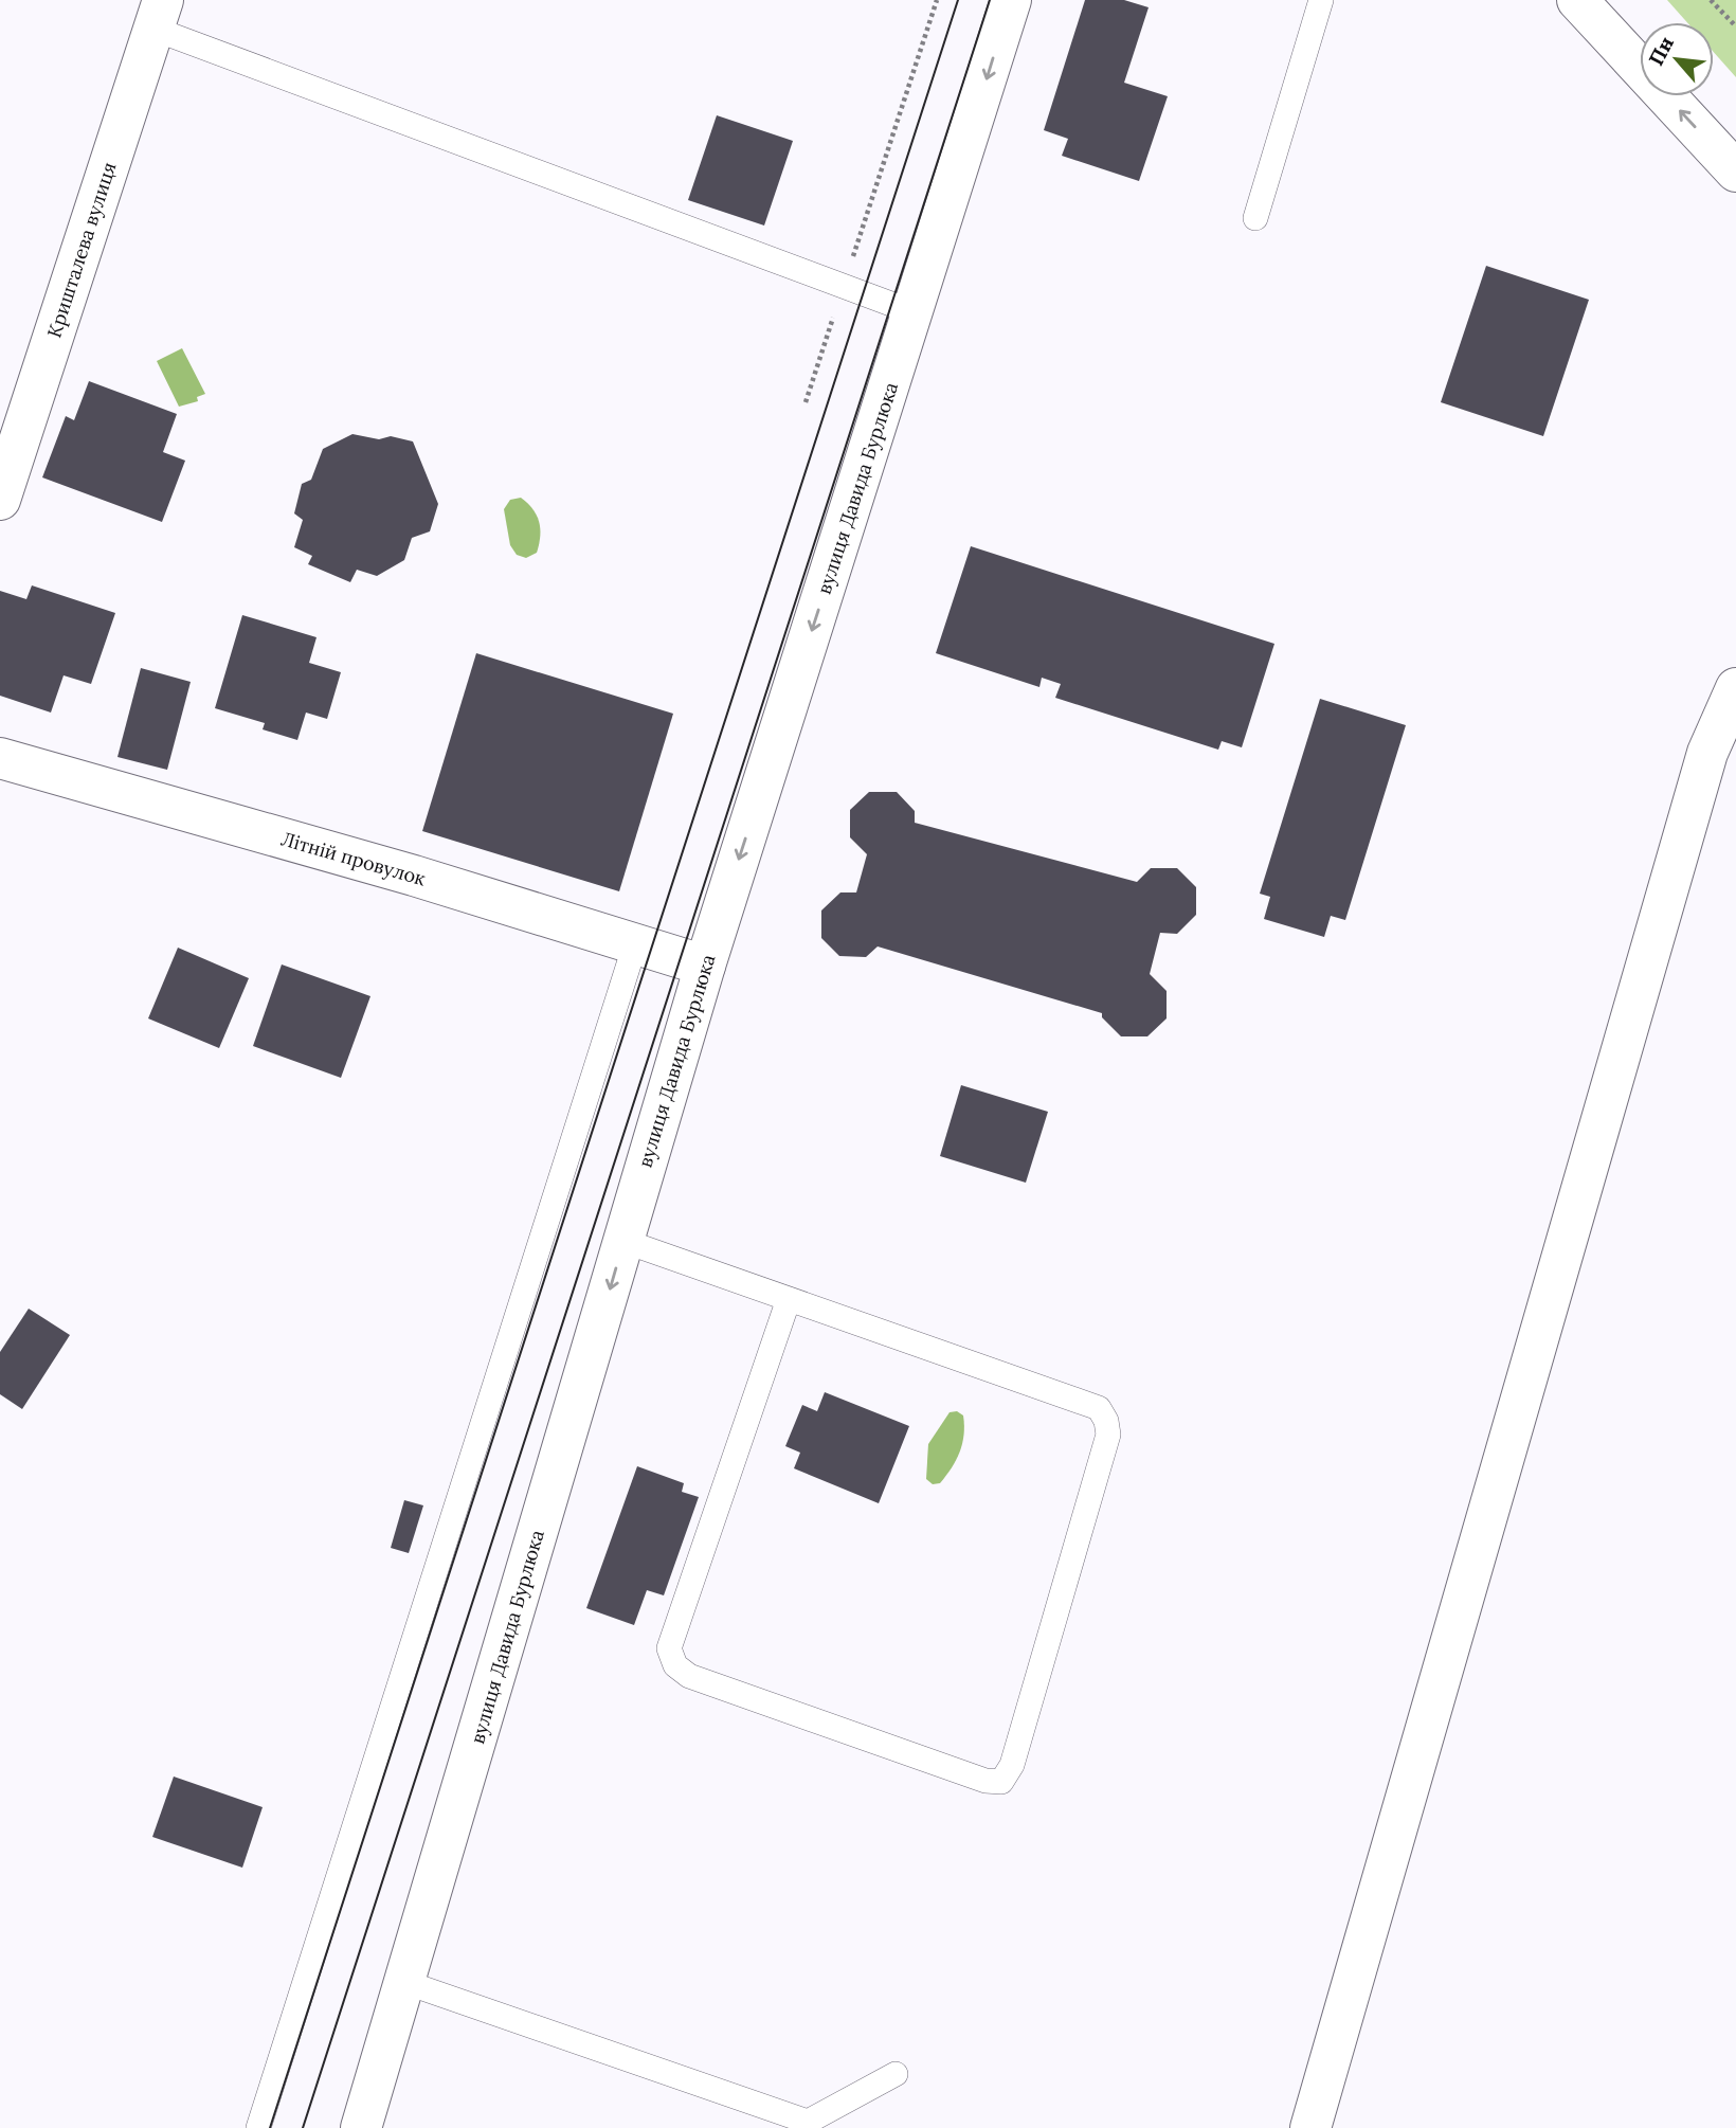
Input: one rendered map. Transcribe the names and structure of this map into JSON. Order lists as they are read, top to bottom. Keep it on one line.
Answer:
{"streets":{"street":["Кришталева вулиця","вулиця Давида Бурлюка","Літній провулок"]},"crossings":[["вулиця Давида Бурлюка","Літній провулок"]],"one_way":["вулиця Давида Бурлюка"],"north":"top left"}
